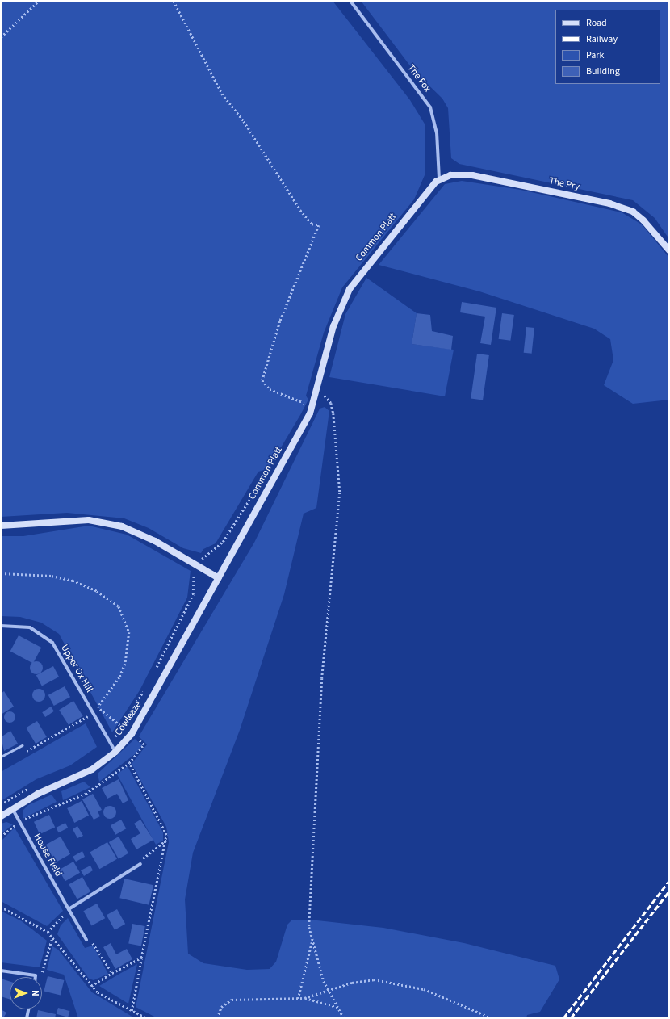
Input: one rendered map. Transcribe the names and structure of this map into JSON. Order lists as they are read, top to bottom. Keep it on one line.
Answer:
{"streets":{"main road":["The Pry","Common Platt","Cowleaze"],"street":["The Fox","Upper Ox Hill","House Field"]},"crossings":[["The Fox","The Pry"],["The Fox","Common Platt"],["The Pry","Common Platt"],["Common Platt","Cowleaze"],["Upper Ox Hill","Cowleaze"],["Cowleaze","House Field"]],"legend":["Road","Railway","Park","Building"],"north":"right"}
